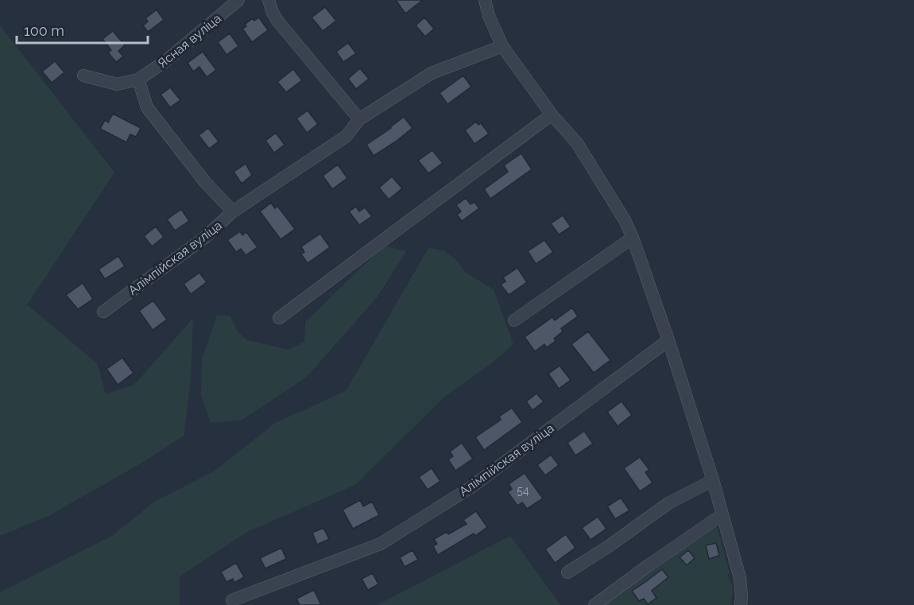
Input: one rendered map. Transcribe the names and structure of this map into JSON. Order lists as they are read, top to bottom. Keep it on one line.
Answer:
{"streets":{"street":["Ясная вуліца","Алімпійская вуліца"]},"house_numbers":["54"],"scale_bar":"100 m"}
